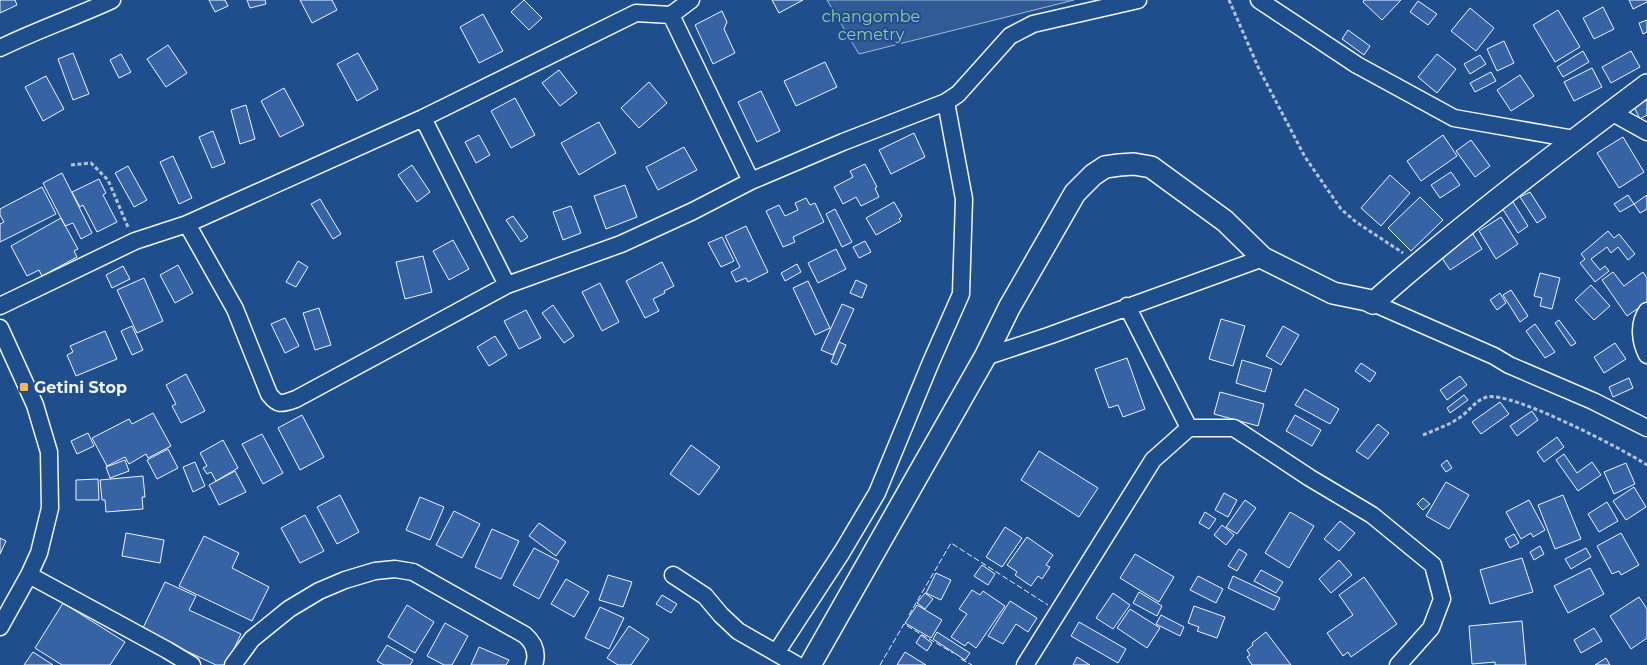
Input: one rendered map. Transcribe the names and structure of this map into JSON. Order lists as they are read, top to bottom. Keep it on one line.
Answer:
{"parks":["changombe cemetry"],"places":{"transit":["Getini Stop"]}}
